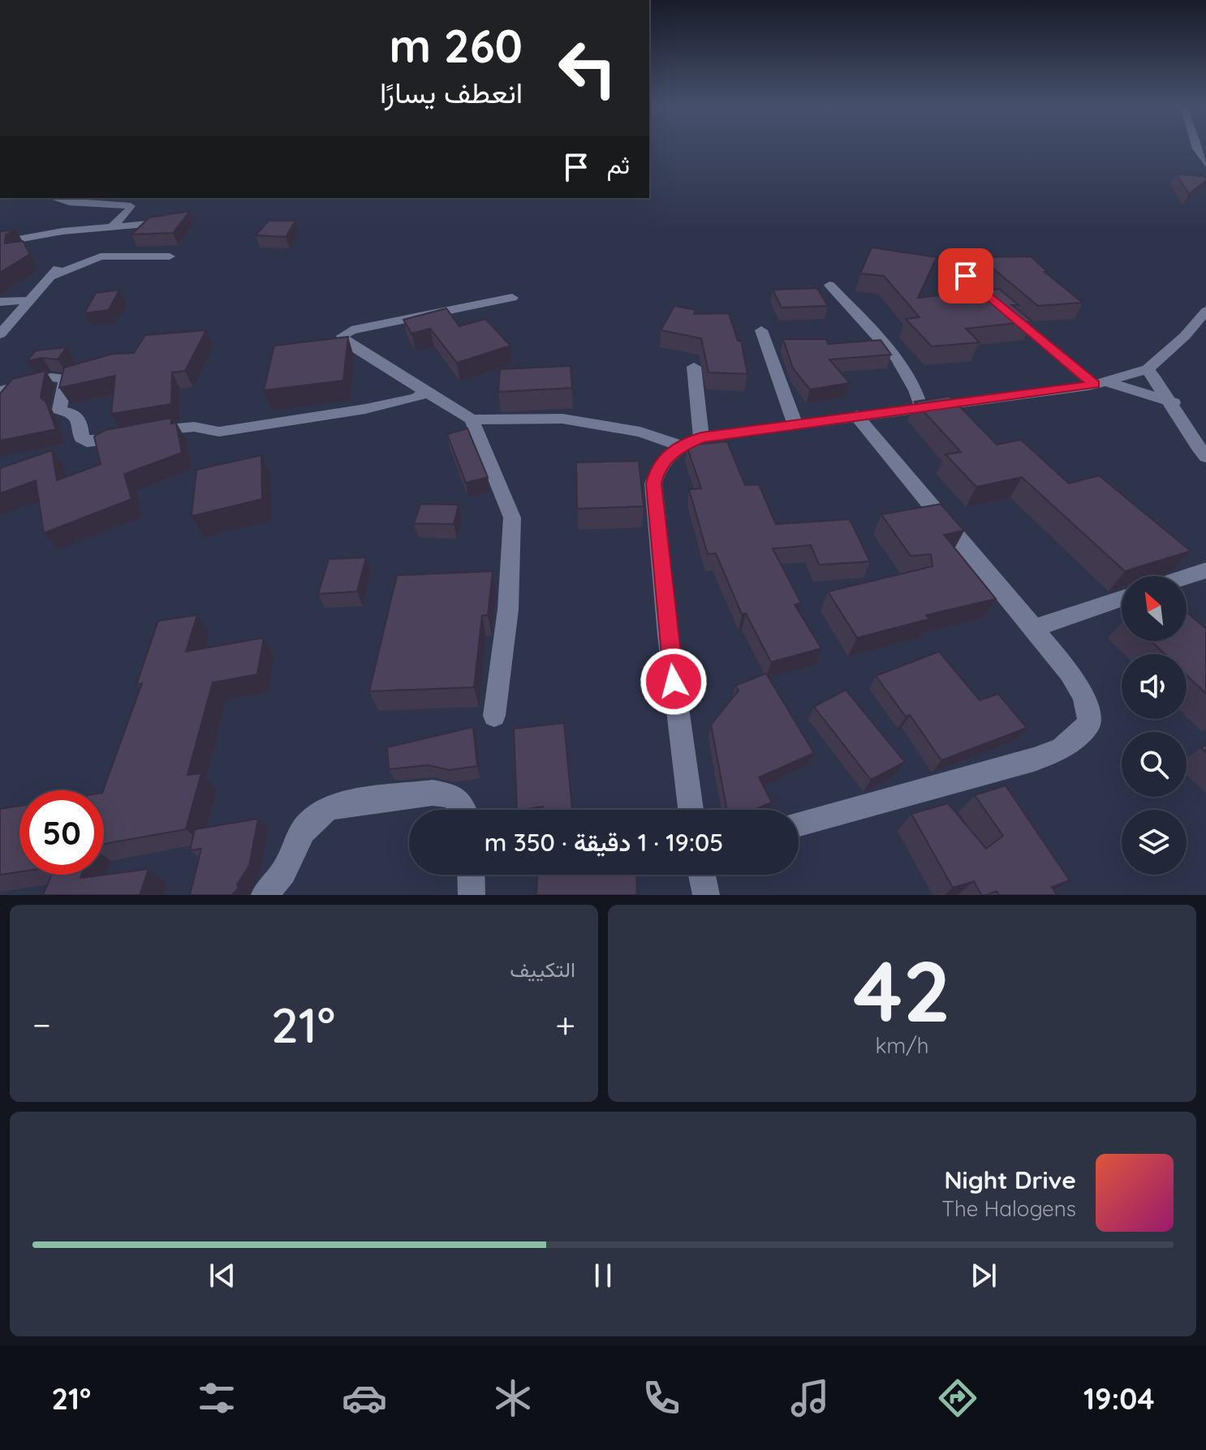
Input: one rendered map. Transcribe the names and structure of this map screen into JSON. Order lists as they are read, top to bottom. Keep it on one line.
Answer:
{"north":"top left","page":{"turn":["260 m","انعطف يسارًا"],"then":"ثم","limit":"50","trip":"19:05 · 1 دقيقة · 350 m","tile":[["42","km/h"],"التكييف"],"heat":["−","21°","+"],"song":["Night Drive","The Halogens"],"tabs":["19:04","21°"]}}
